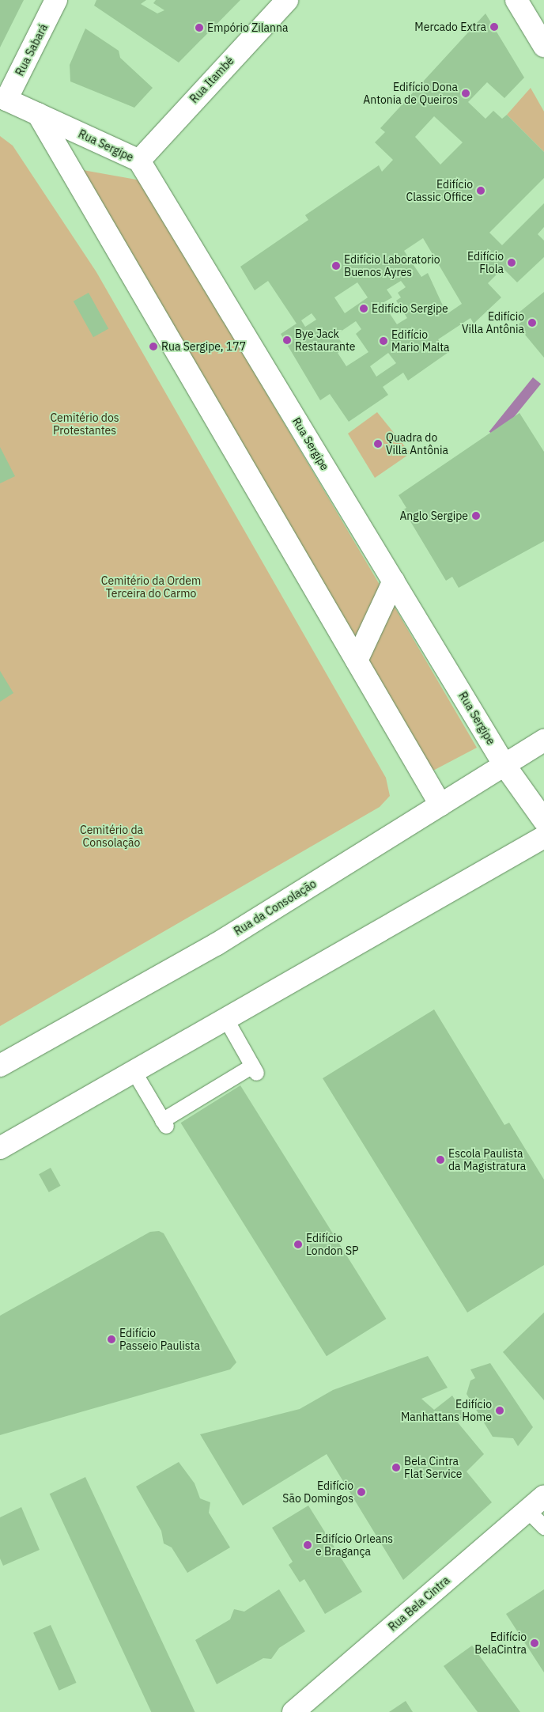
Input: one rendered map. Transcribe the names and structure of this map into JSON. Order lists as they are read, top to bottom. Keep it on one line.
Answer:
{"streets":{"street":["Rua Sabará","Rua Itambé","Rua Sergipe","Rua da Consolação","Rua Bela Cintra"]},"crossings":[["Rua Sabará","Rua Sergipe"],["Rua Itambé","Rua Sergipe"],["Rua Sergipe","Rua da Consolação"]],"parks":["Cemitério dos Protestantes","Cemitério da Ordem Terceira do Carmo","Cemitério da Consolação"],"places":["Mercado Extra","Empório Zilanna","Edifício Dona Antonia de Queiros","Edifício Classic Office","Edifício Flola","Edifício Laboratorio Buenos Ayres","Edifício Sergipe","Edifício Villa Antônia","Bye Jack Restaurante","Edifício Mario Malta","Rua Sergipe, 177","Quadra do Villa Antônia","Anglo Sergipe","Escola Paulista da Magistratura","Edifício London SP","Edifício Passeio Paulista","Edifício Manhattans Home","Bela Cintra Flat Service","Edifício São Domingos","Edifício Orleans e Bragança","Edifício BelaCintra"]}
